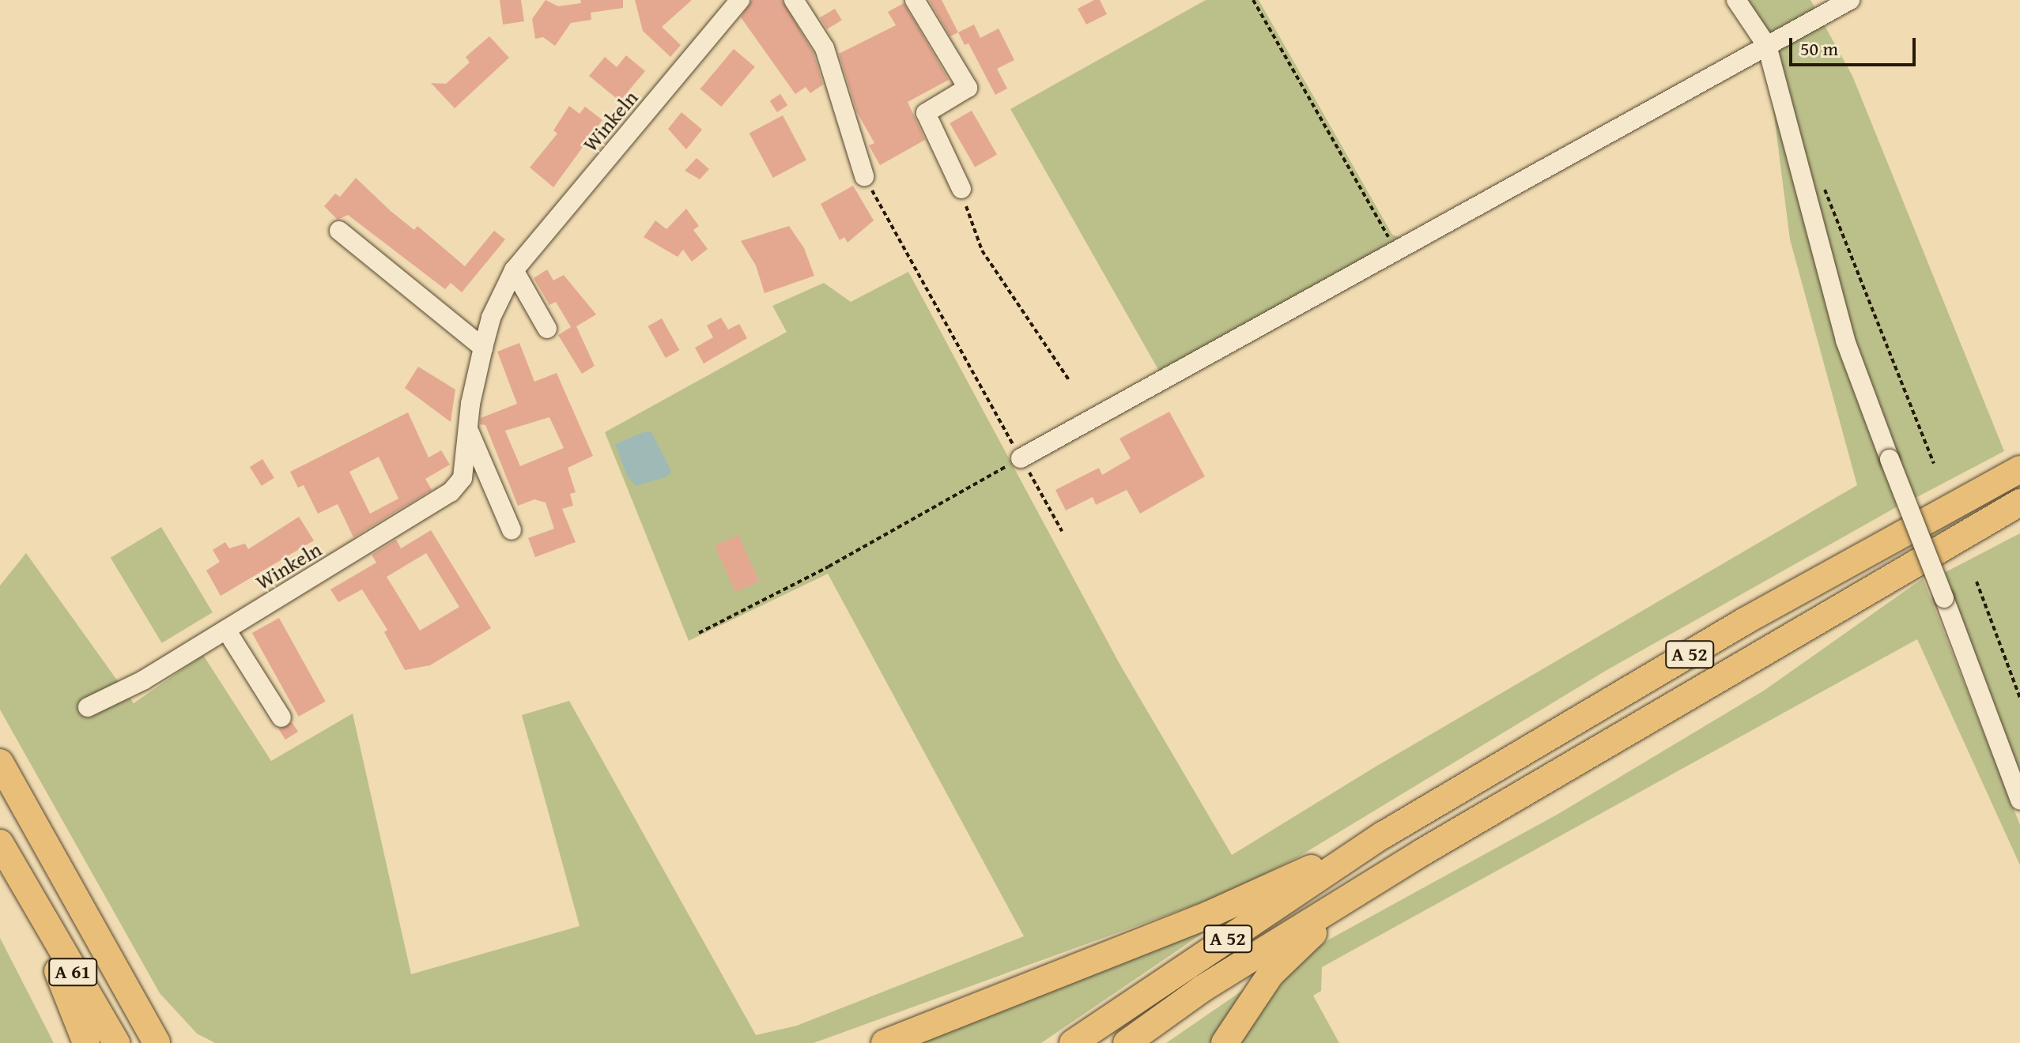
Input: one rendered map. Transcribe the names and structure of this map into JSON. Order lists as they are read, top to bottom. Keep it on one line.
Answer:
{"streets":{"highway":["A 52","A 61"],"street":["Winkeln"]},"scale_bar":"50 m"}
